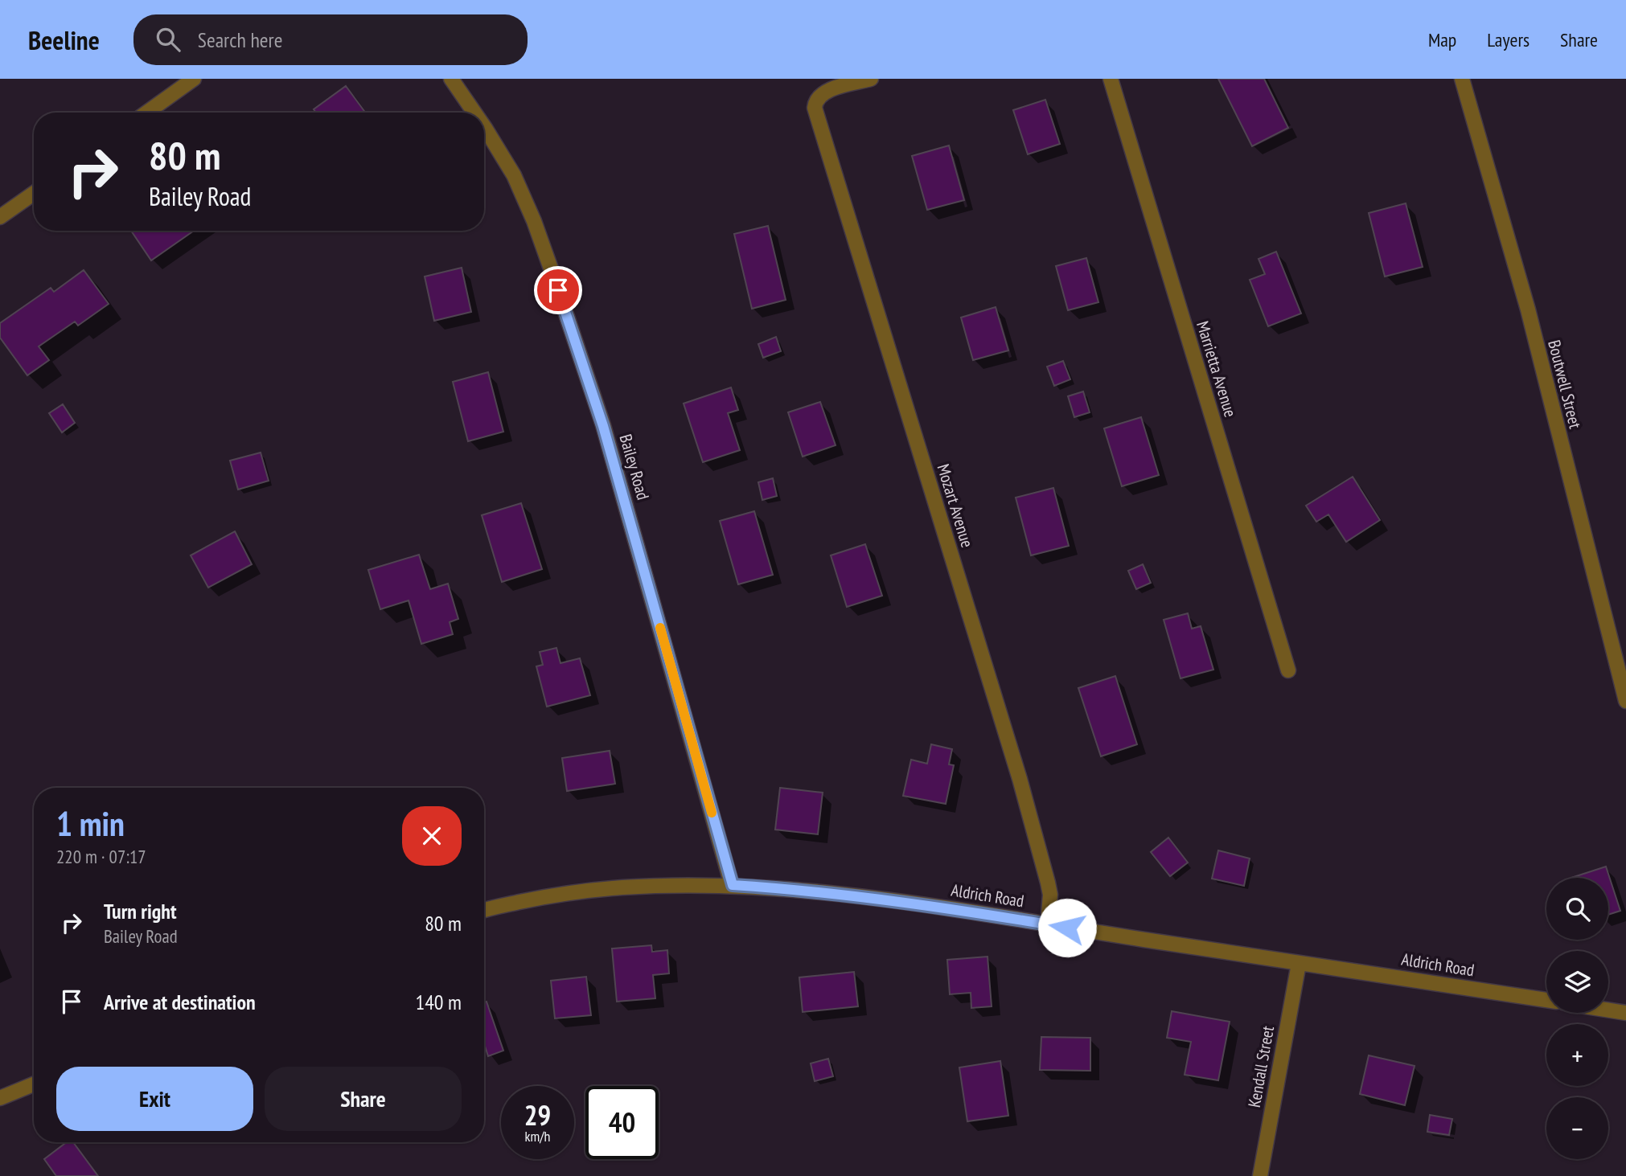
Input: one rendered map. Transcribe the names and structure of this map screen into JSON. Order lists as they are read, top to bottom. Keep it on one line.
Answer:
{"streets":{"street":["Marrietta Avenue","Boutwell Street","Bailey Road","Mozart Avenue","Aldrich Road","Kendall Street"]},"crossings":[["Bailey Road","Aldrich Road"],["Mozart Avenue","Aldrich Road"],["Aldrich Road","Kendall Street"]],"page":{"header":"Beeline","search":"Search here","nav":["Map","Layers","Share"],"turn":["80 m","Bailey Road"],"heading":["1 min","220 m · 07:17"],"map_buttons":["+","−"],"list":[{"name":"Turn right","note":"Bailey Road","value":"80 m"},{"name":"Arrive at destination","value":"140 m"}],"buttons":["Exit","Share"],"speed":"29 km/h","limit":"40"}}
